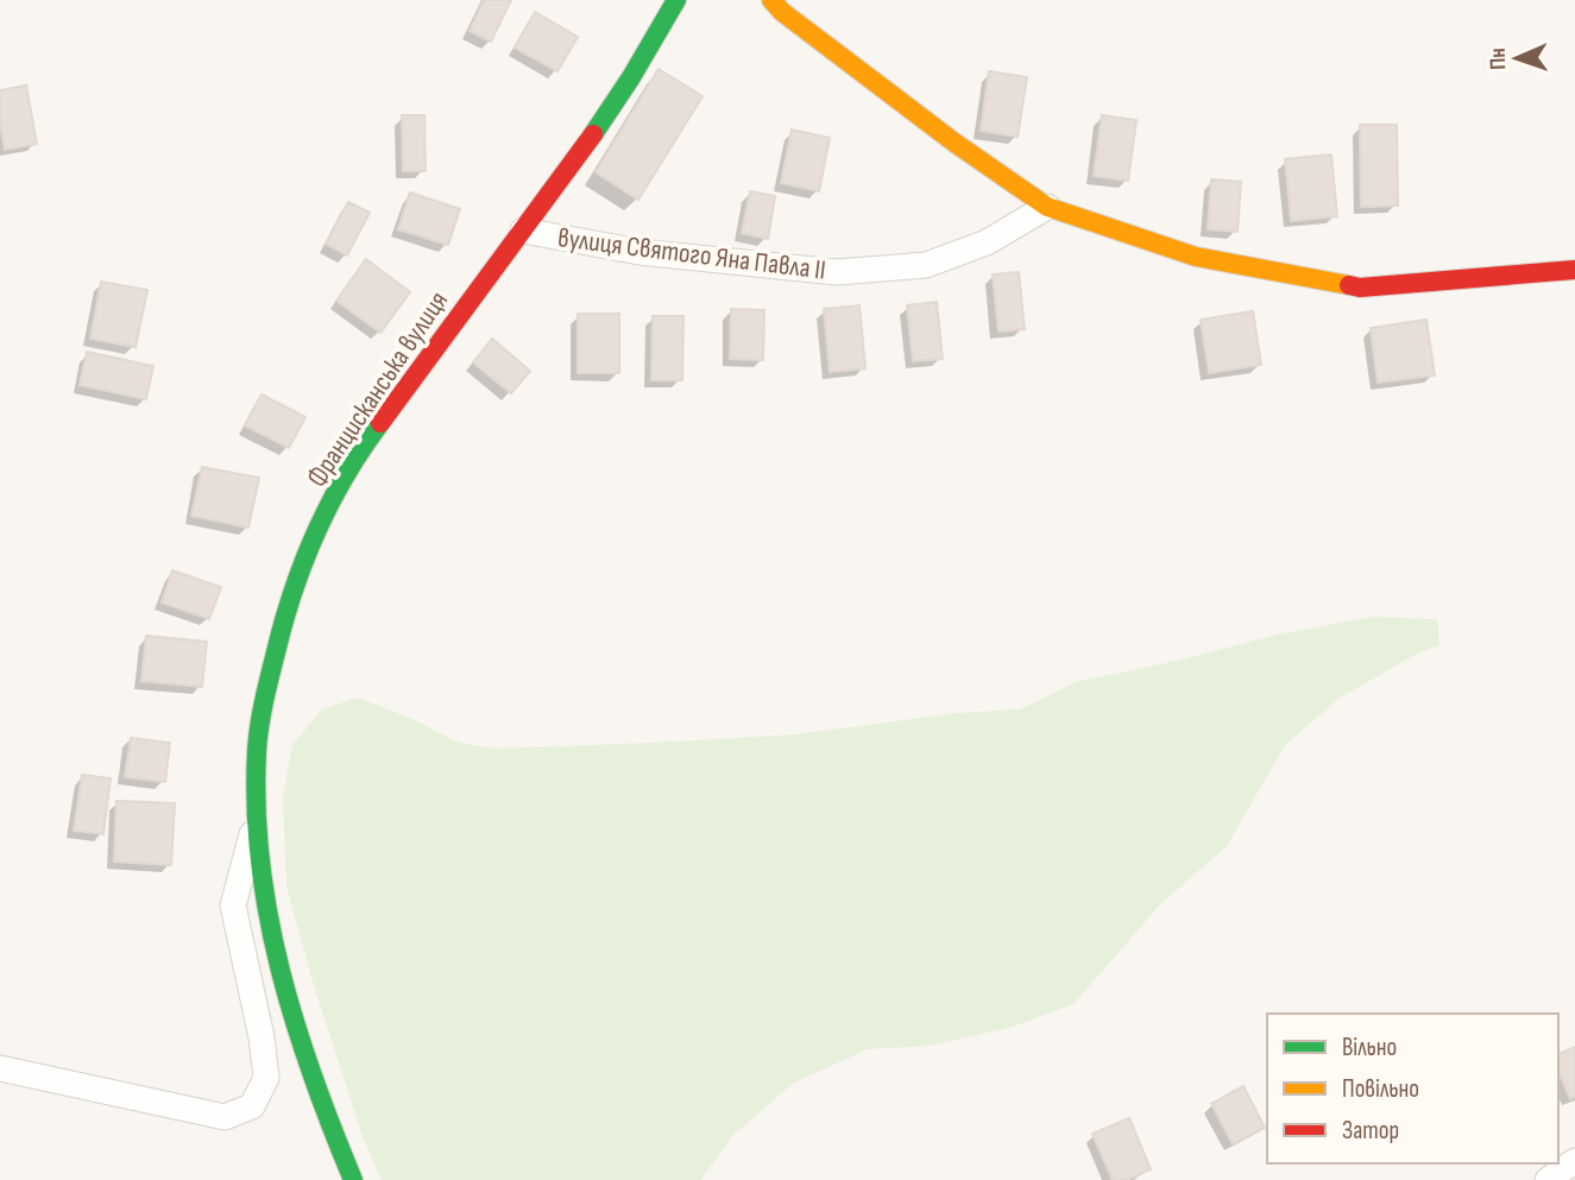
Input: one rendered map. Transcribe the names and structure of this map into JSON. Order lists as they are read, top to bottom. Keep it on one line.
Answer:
{"streets":{"street":["вулиця Святого Яна Павла II","Францисканська вулиця"]},"crossings":[["вулиця Святого Яна Павла II","Францисканська вулиця"]],"legend":["Вільно","Повільно","Затор"],"north":"left"}
